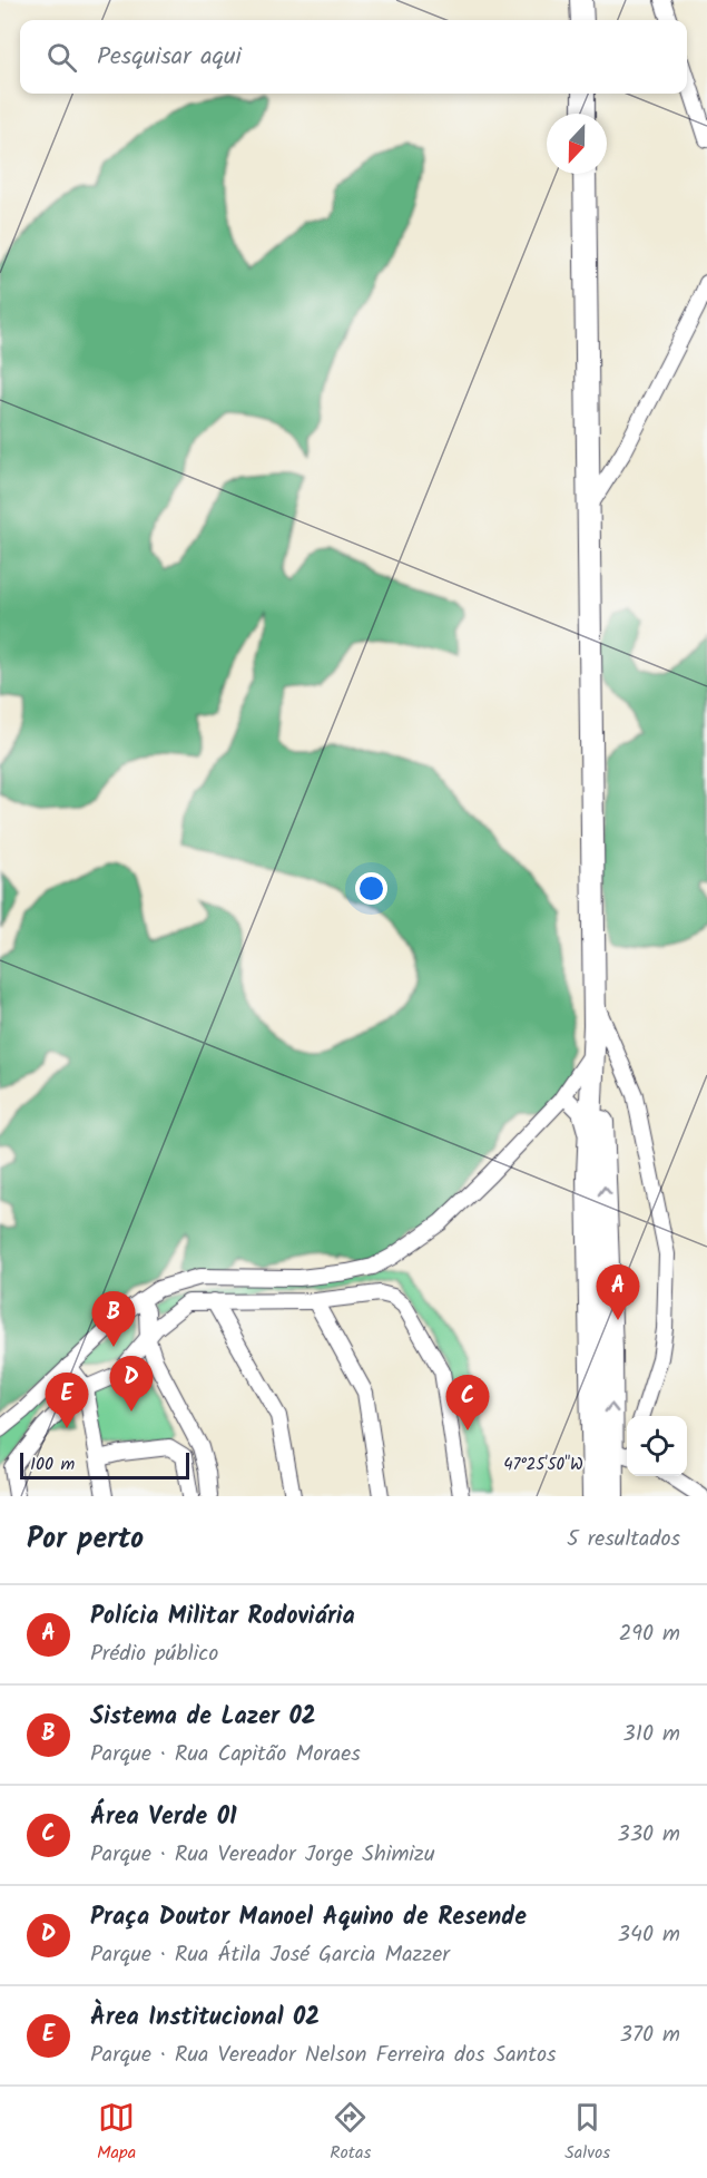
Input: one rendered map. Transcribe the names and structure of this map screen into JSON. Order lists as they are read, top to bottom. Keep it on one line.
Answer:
{"scale_bar":"100 m","north":"bottom","page":{"search":"Pesquisar aqui","pins":["A","B","D","E","C"],"scale":"100 m","heading":["Por perto","5 resultados"],"list":[{"mark":"A","name":"Polícia Militar Rodoviária","note":"Prédio público","value":"290 m"},{"mark":"B","name":"Sistema de Lazer 02","note":"Parque · Rua Capitão Moraes","value":"310 m"},{"mark":"C","name":"Área Verde 01","note":"Parque · Rua Vereador Jorge Shimizu","value":"330 m"},{"mark":"D","name":"Praça Doutor Manoel Aquino de Resende","note":"Parque · Rua Átila José Garcia Mazzer","value":"340 m"},{"mark":"E","name":"Àrea Institucional 02","note":"Parque · Rua Vereador Nelson Ferreira dos Santos","value":"370 m"}],"nav":["Mapa","Rotas","Salvos"]},"coordinates":["47°25'50\"W"]}
